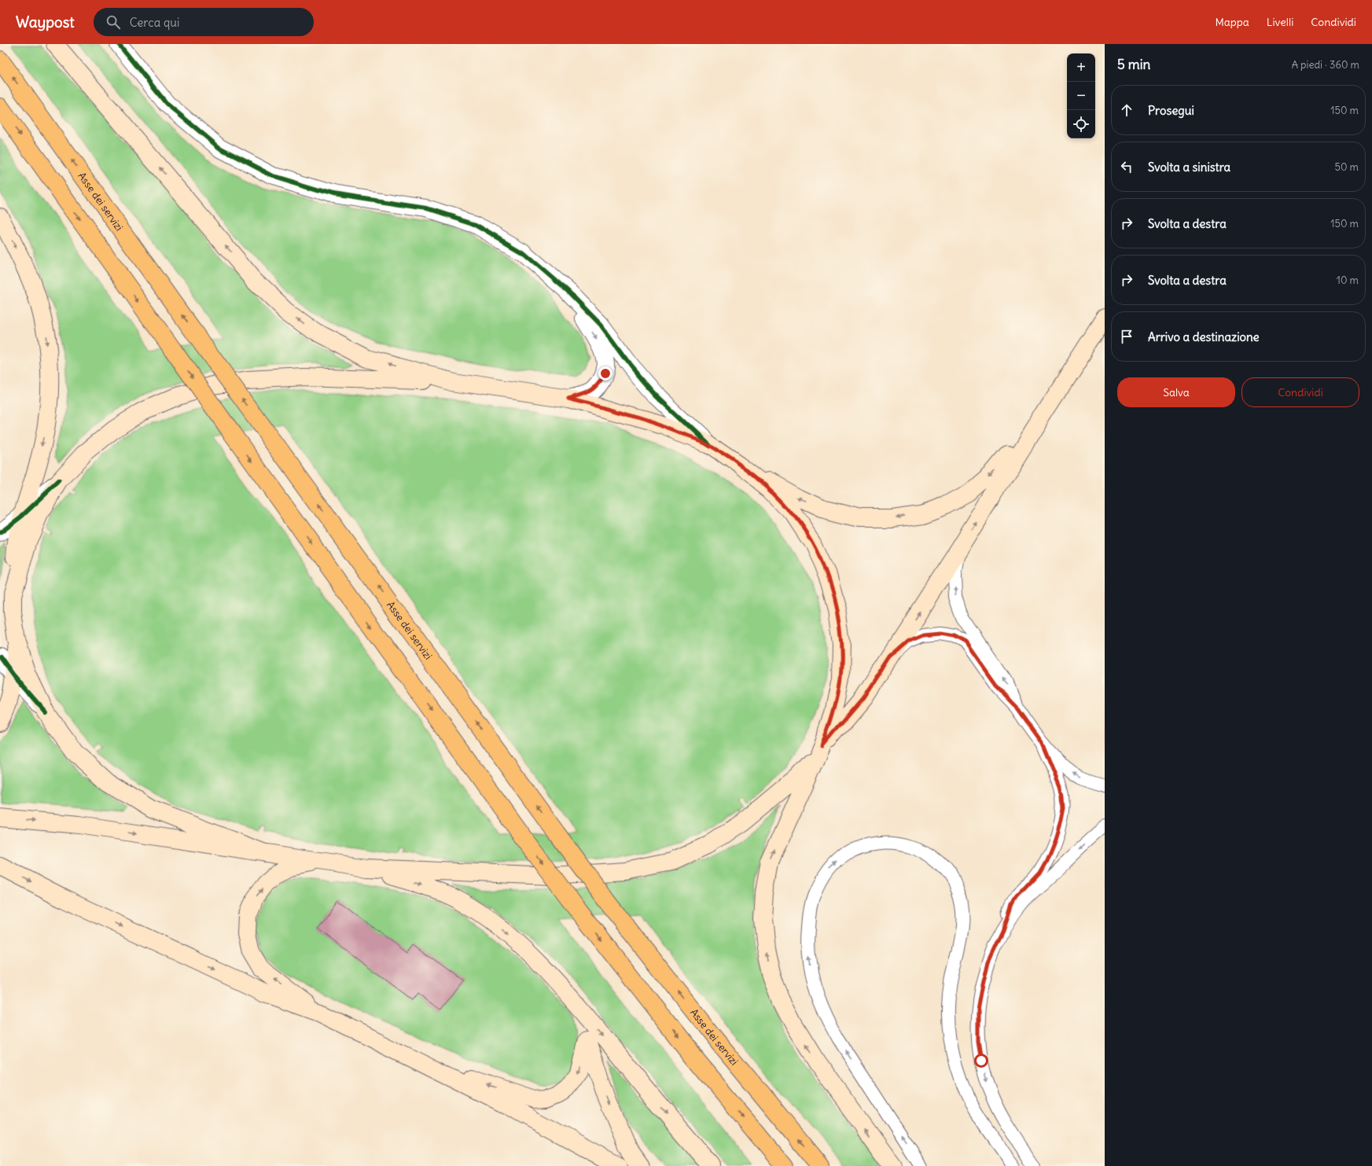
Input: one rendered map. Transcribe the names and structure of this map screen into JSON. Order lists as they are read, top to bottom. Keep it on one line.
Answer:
{"streets":{"main road":["Asse dei servizi"]},"page":{"header":"Waypost","search":"Cerca qui","nav":["Mappa","Livelli","Condividi"],"heading":["5 min","A piedi · 360 m"],"map_buttons":["+","−"],"list":[["Prosegui","150 m"],["Svolta a sinistra","50 m"],["Svolta a destra","150 m"],["Svolta a destra","10 m"],"Arrivo a destinazione"],"buttons":["Salva","Condividi"]}}
